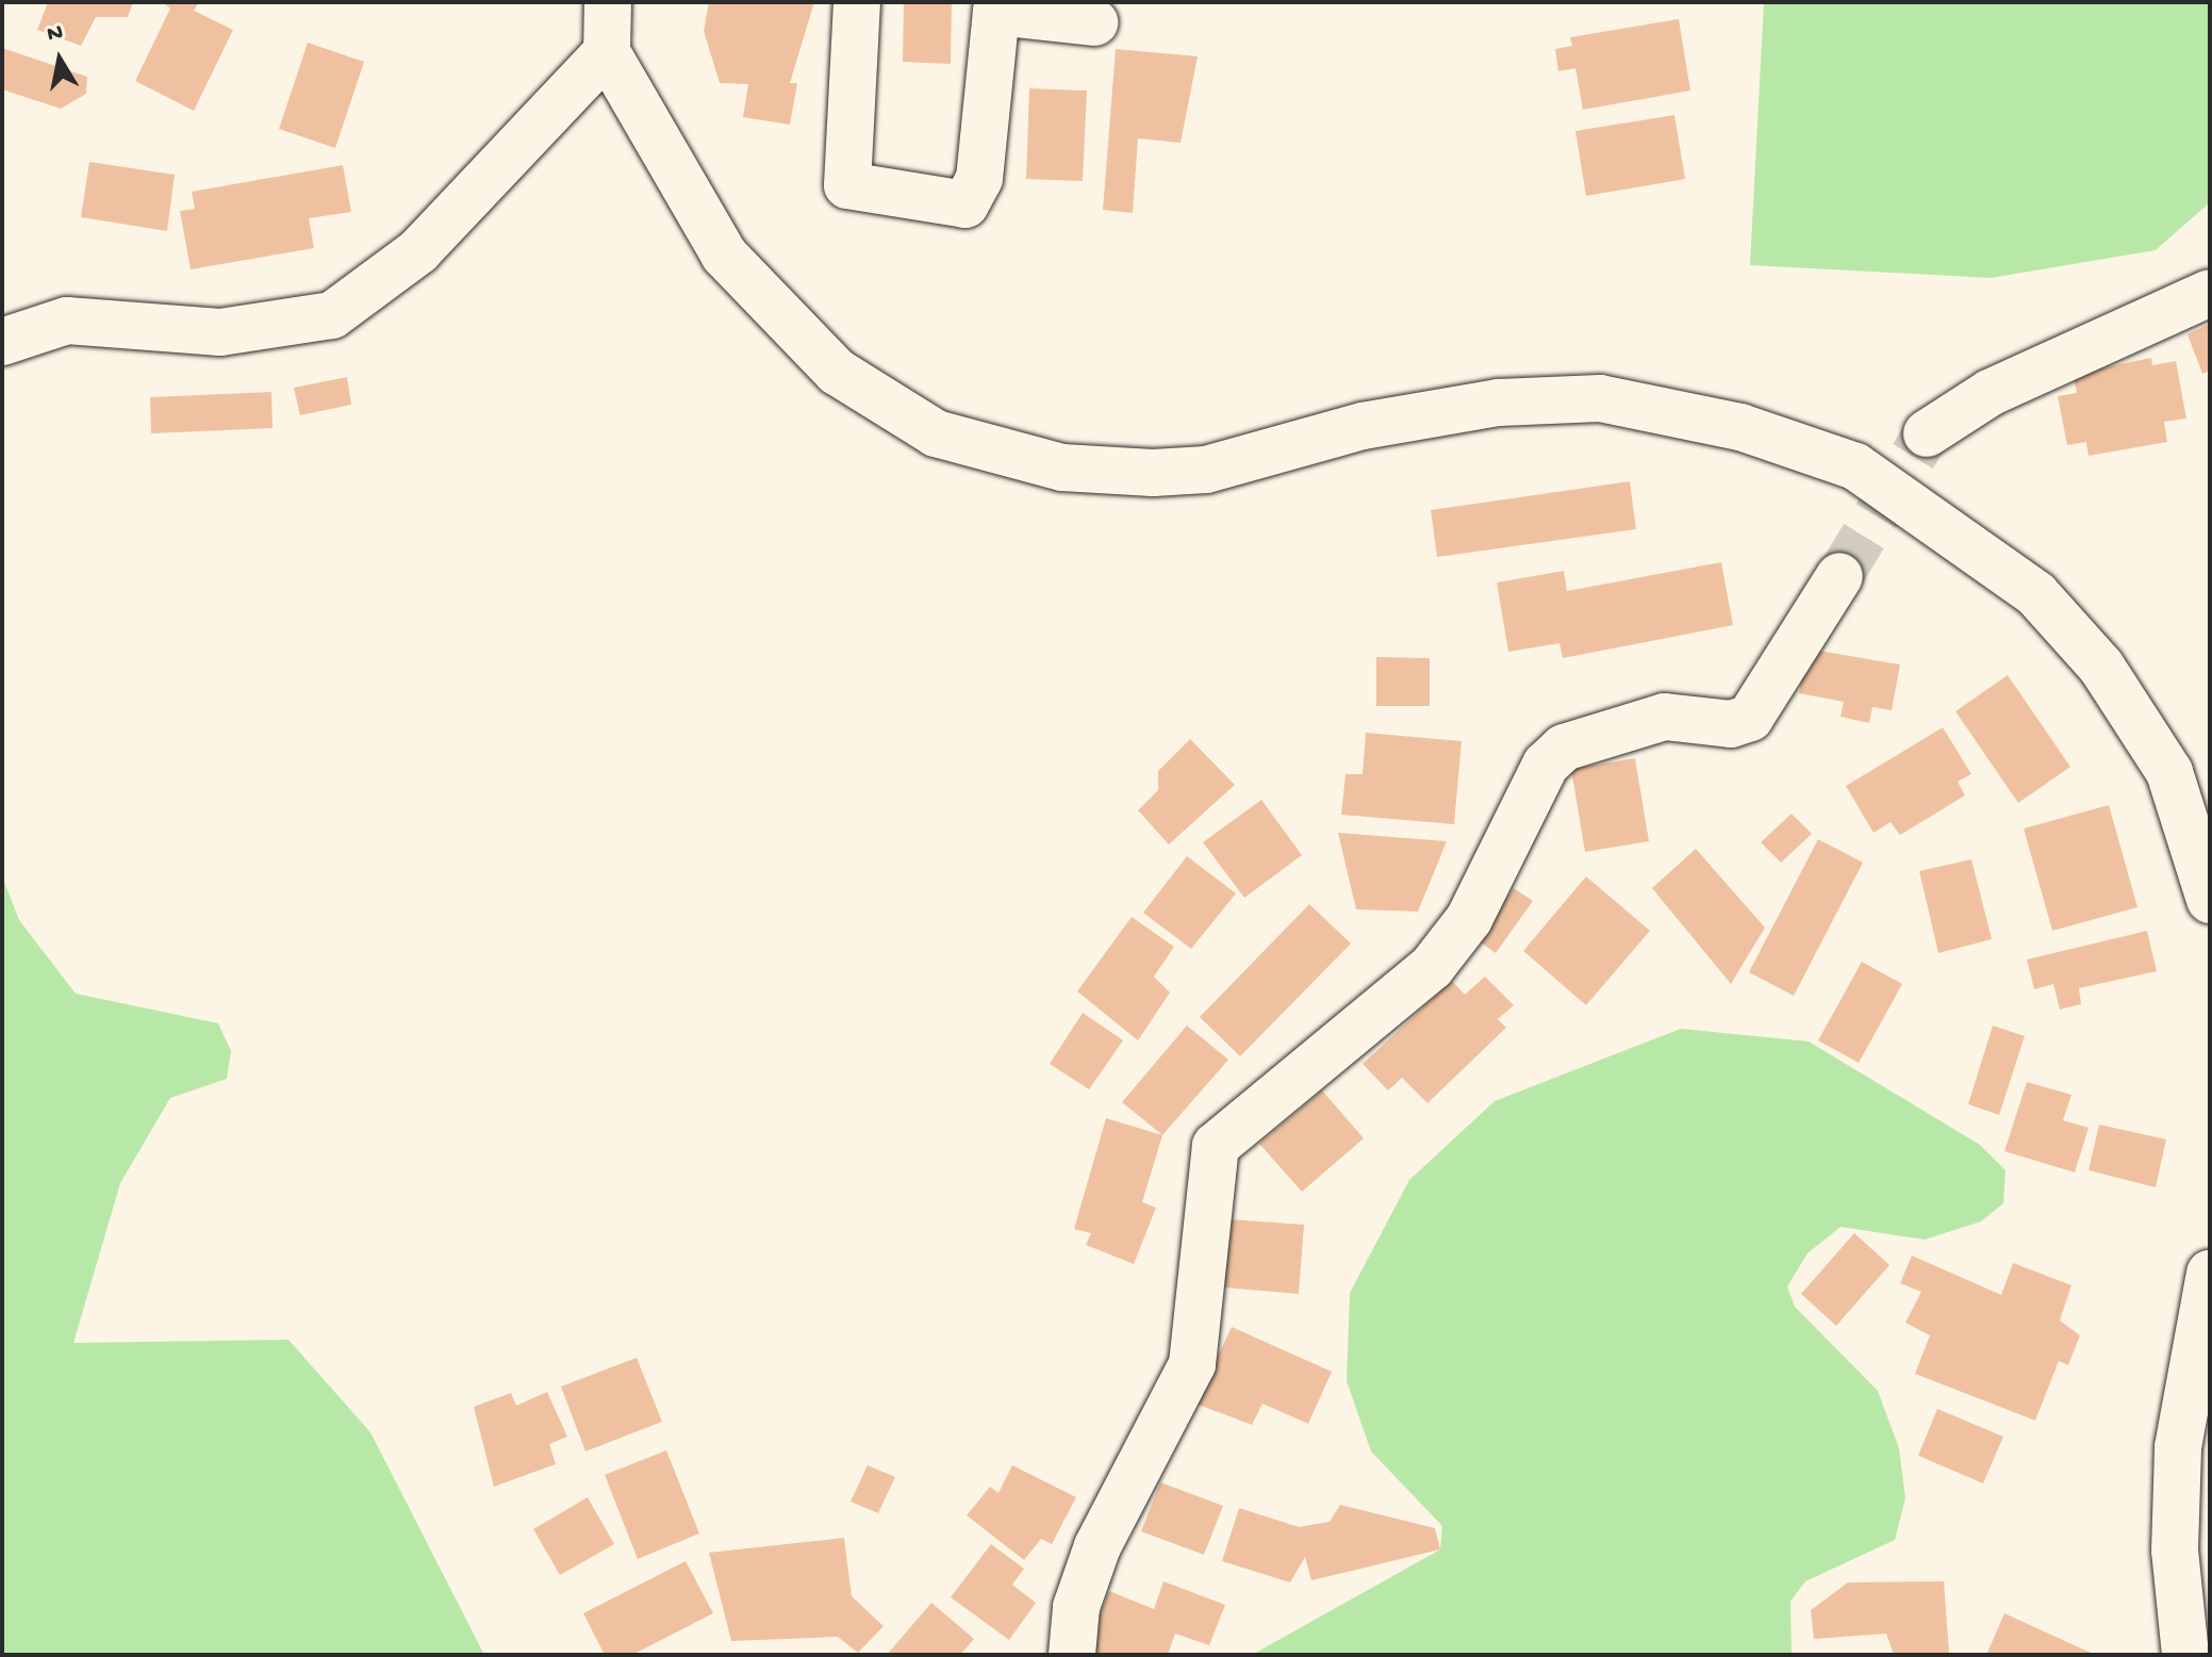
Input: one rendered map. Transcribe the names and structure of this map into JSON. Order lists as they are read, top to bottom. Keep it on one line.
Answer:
{"north":"top"}
